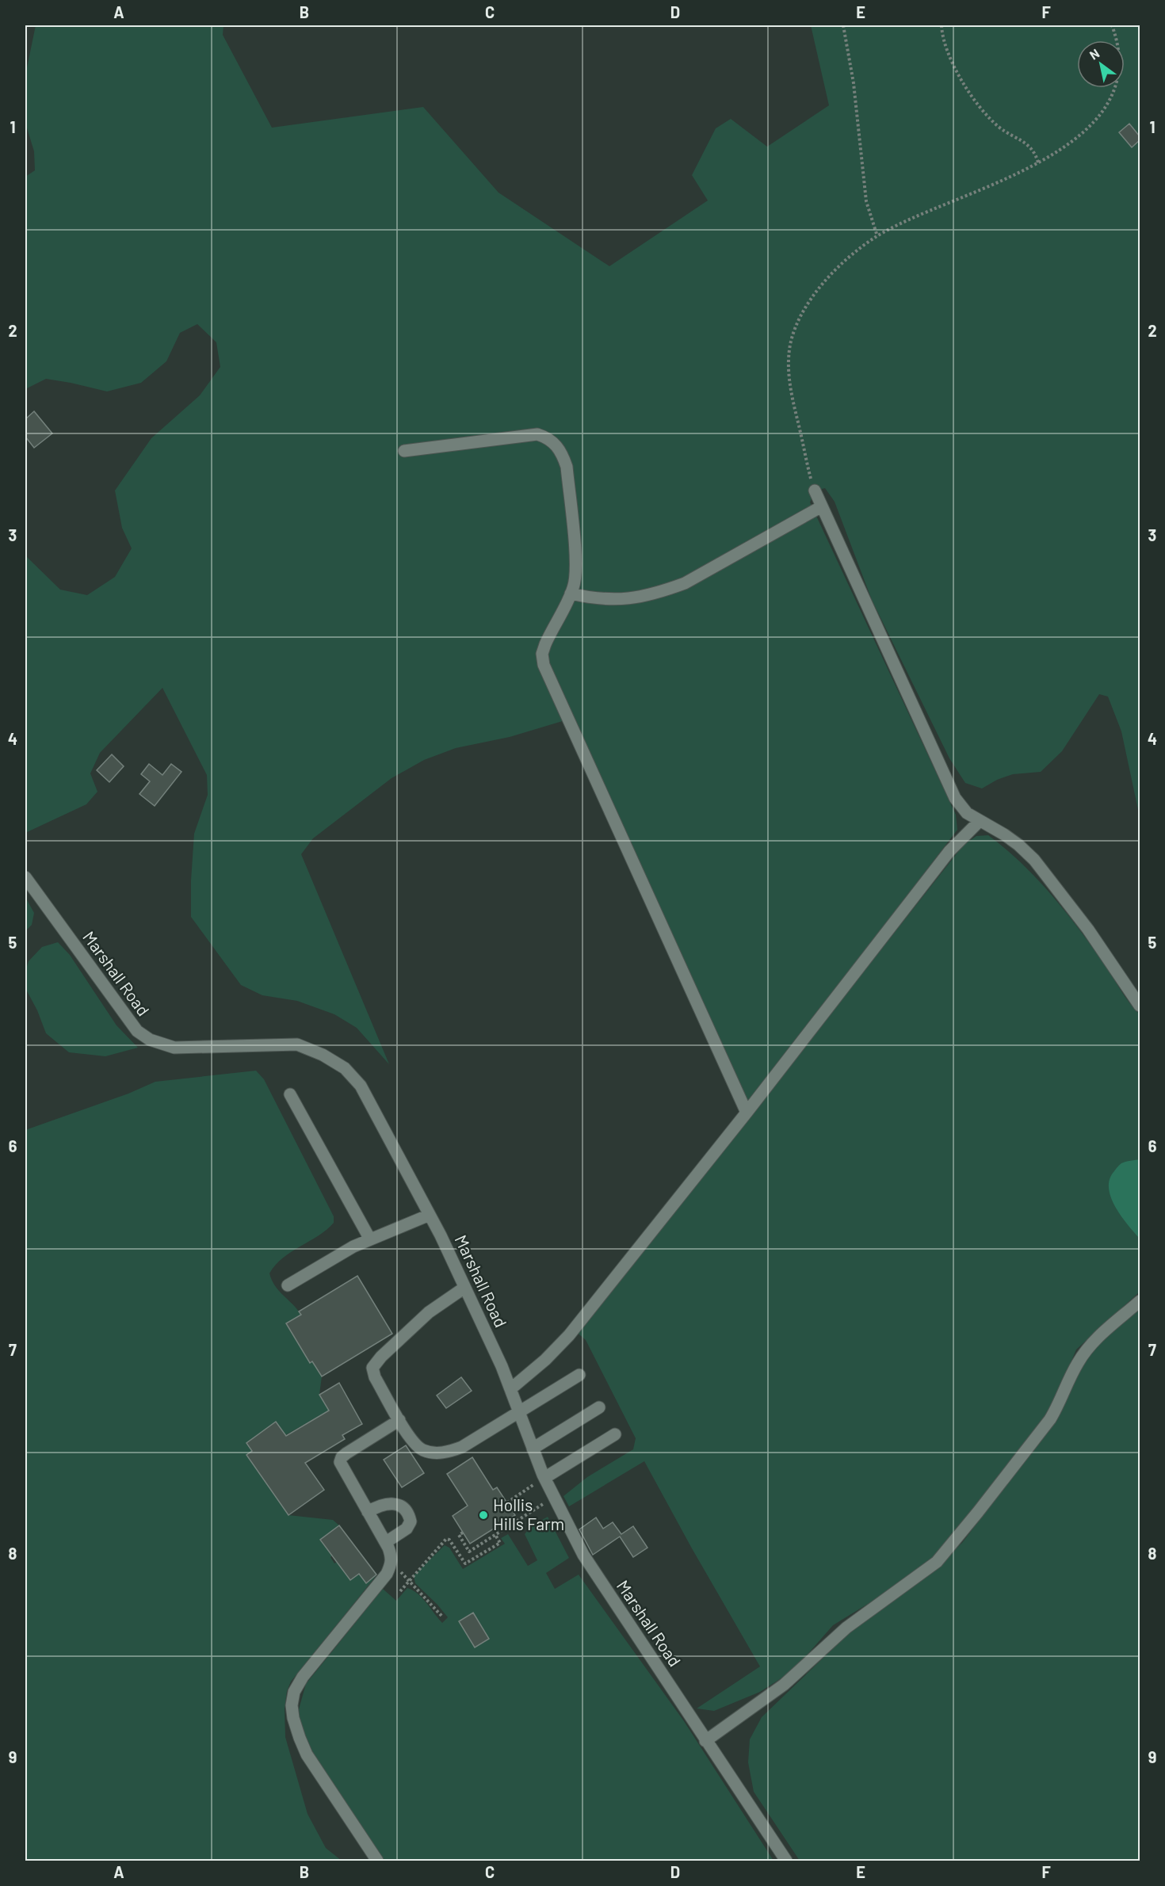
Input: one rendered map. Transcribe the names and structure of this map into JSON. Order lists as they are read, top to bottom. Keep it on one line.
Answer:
{"streets":{"street":["Marshall Road"]},"places":["Hollis Hills Farm"],"north":"top left","grid":{"columns":["A","B","C","D","E","F"],"rows":["1","2","3","4","5","6","7","8","9"]}}
